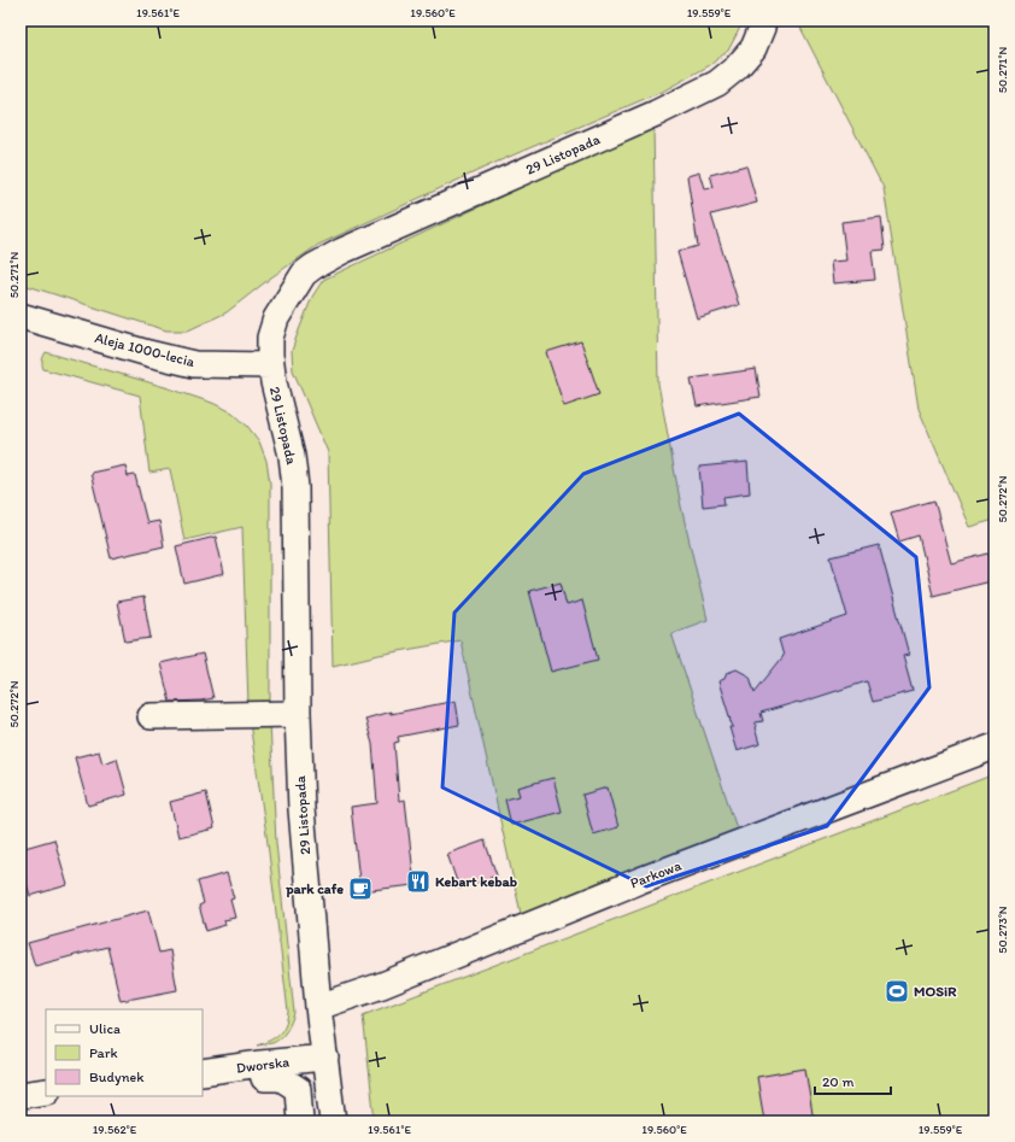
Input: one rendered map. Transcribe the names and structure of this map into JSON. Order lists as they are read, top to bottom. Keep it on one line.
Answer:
{"streets":{"street":["29 Listopada","Aleja 1000-lecia","Parkowa","Dworska"]},"crossings":[["29 Listopada","Aleja 1000-lecia"],["29 Listopada","Parkowa"],["29 Listopada","Dworska"]],"places":{"restaurant":["Kebart kebab"],"cafe":["park cafe"],"sports":["MOSiR"]},"legend":["Ulica","Park","Budynek"],"scale_bar":"20 m","coordinates":["19.561°E","19.560°E","19.559°E","50.271°N","50.272°N","50.273°N","19.562°E"]}
